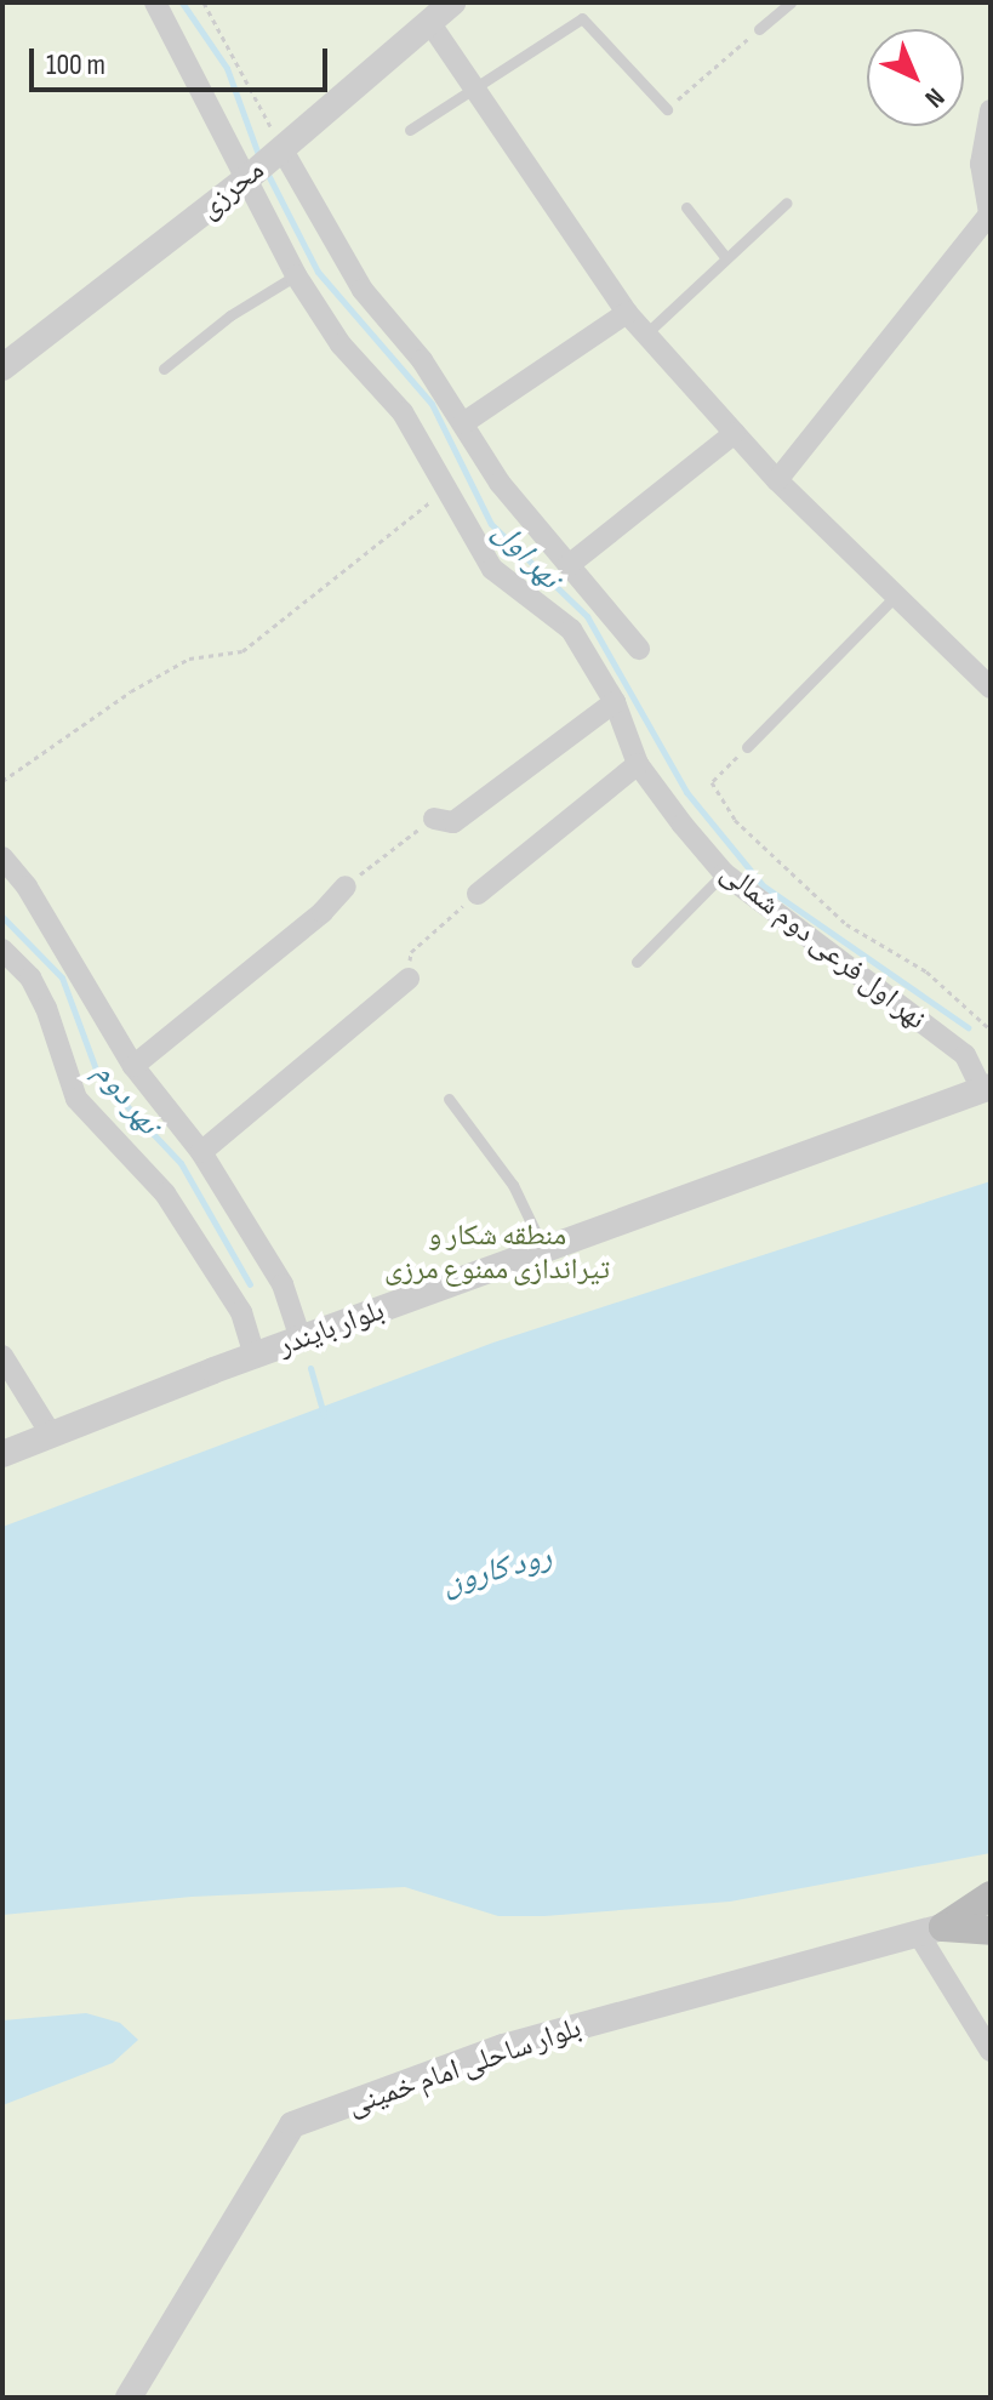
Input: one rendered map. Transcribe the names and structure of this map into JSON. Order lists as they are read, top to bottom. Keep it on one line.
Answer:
{"streets":{"main road":["بلوار ساحلی امام خمینی"],"street":["محرزی","نهر اول فرعی دوم شمالی","بلوار بایندر"]},"crossings":[["محرزی","نهر اول فرعی دوم شمالی"],["نهر اول فرعی دوم شمالی","بلوار بایندر"]],"water":["نهر اول","نهر دوم","رود کارون"],"parks":["منطقه شکار و تیراندازی ممنوع مرزی"],"scale_bar":"100 m","north":"bottom right"}
